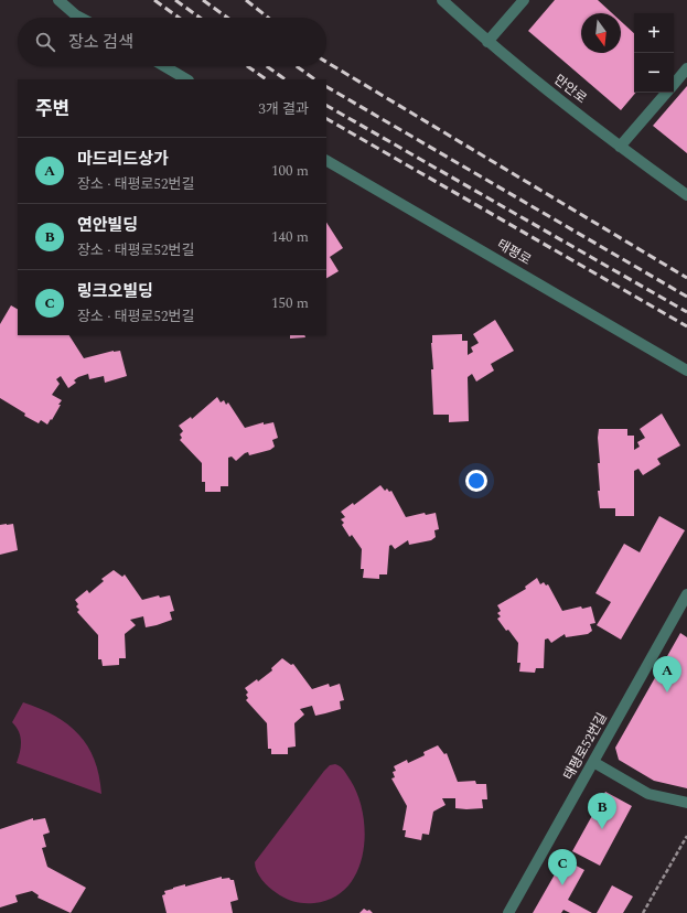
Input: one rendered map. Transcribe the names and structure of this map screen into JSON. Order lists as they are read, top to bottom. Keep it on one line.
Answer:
{"streets":{"street":["만안로","태평로","태평로52번길"]},"north":"bottom","page":{"map_buttons":["+","−"],"search":"장소 검색","heading":["주변","3개 결과"],"list":[{"mark":"A","name":"마드리드상가","note":"장소 · 태평로52번길","value":"100 m"},{"mark":"B","name":"연안빌딩","note":"장소 · 태평로52번길","value":"140 m"},{"mark":"C","name":"링크오빌딩","note":"장소 · 태평로52번길","value":"150 m"}],"pins":["A","B","C"]}}
